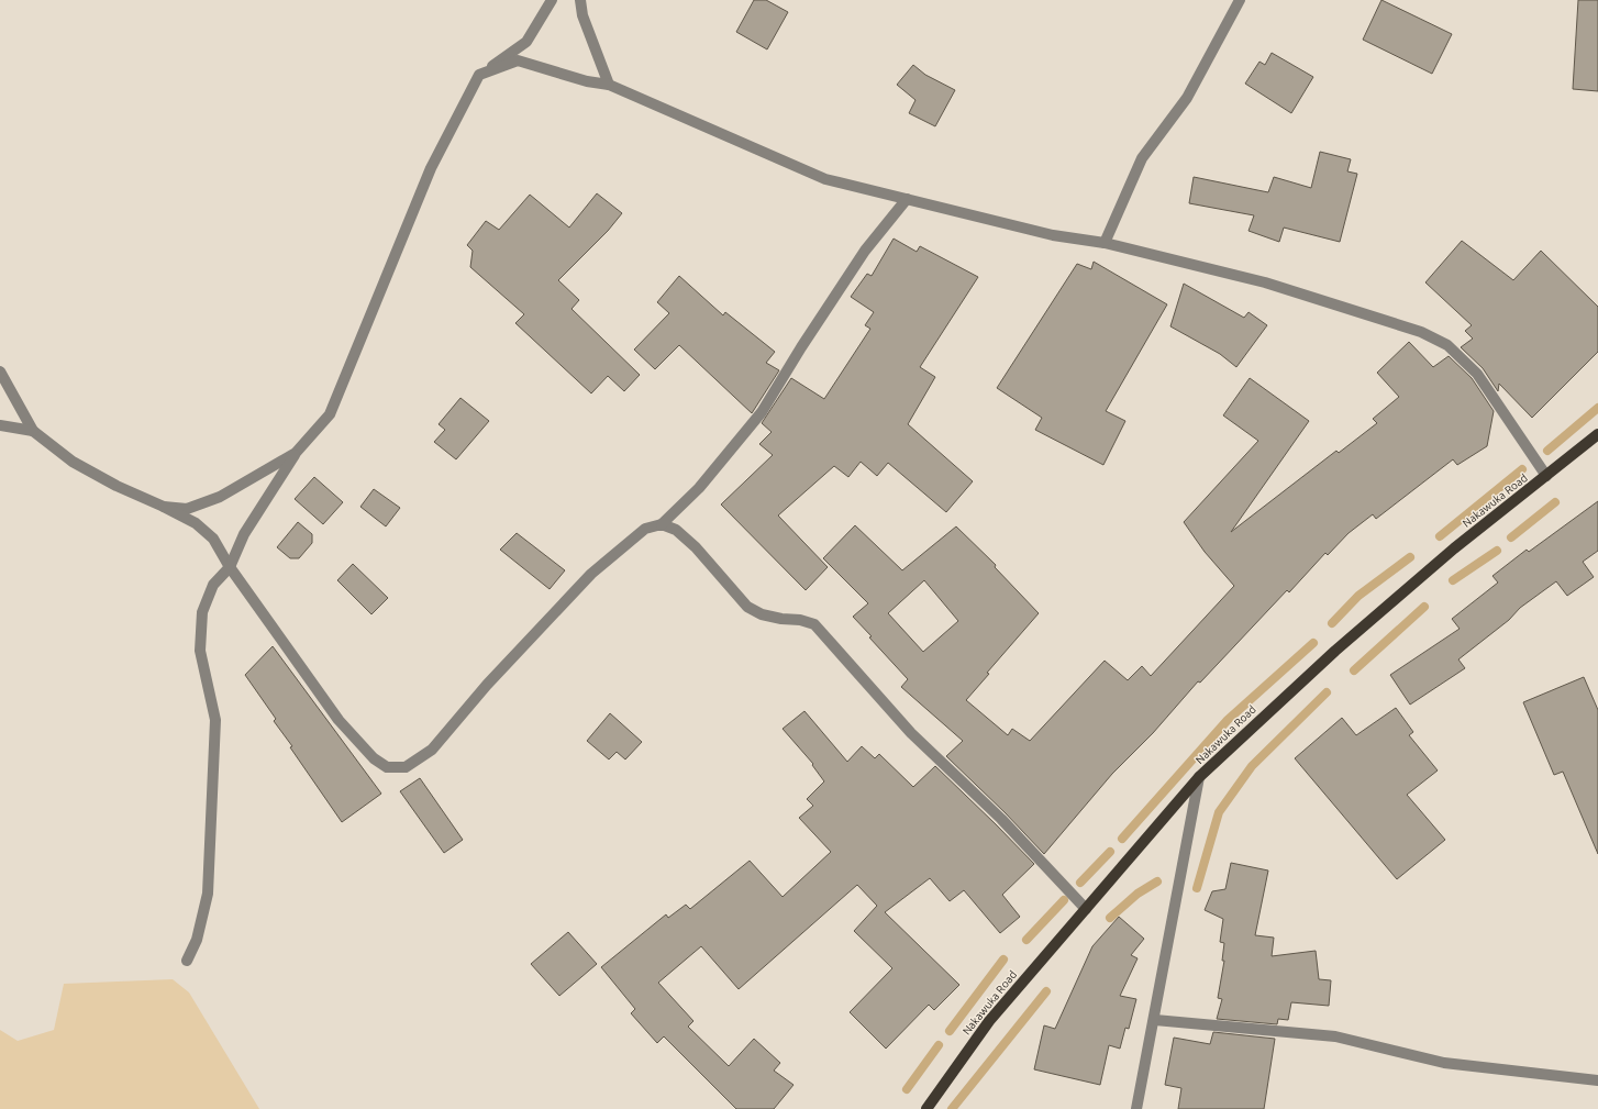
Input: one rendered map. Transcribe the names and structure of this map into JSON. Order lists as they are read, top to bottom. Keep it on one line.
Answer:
{"streets":{"main road":["Nakawuka Road"]}}
